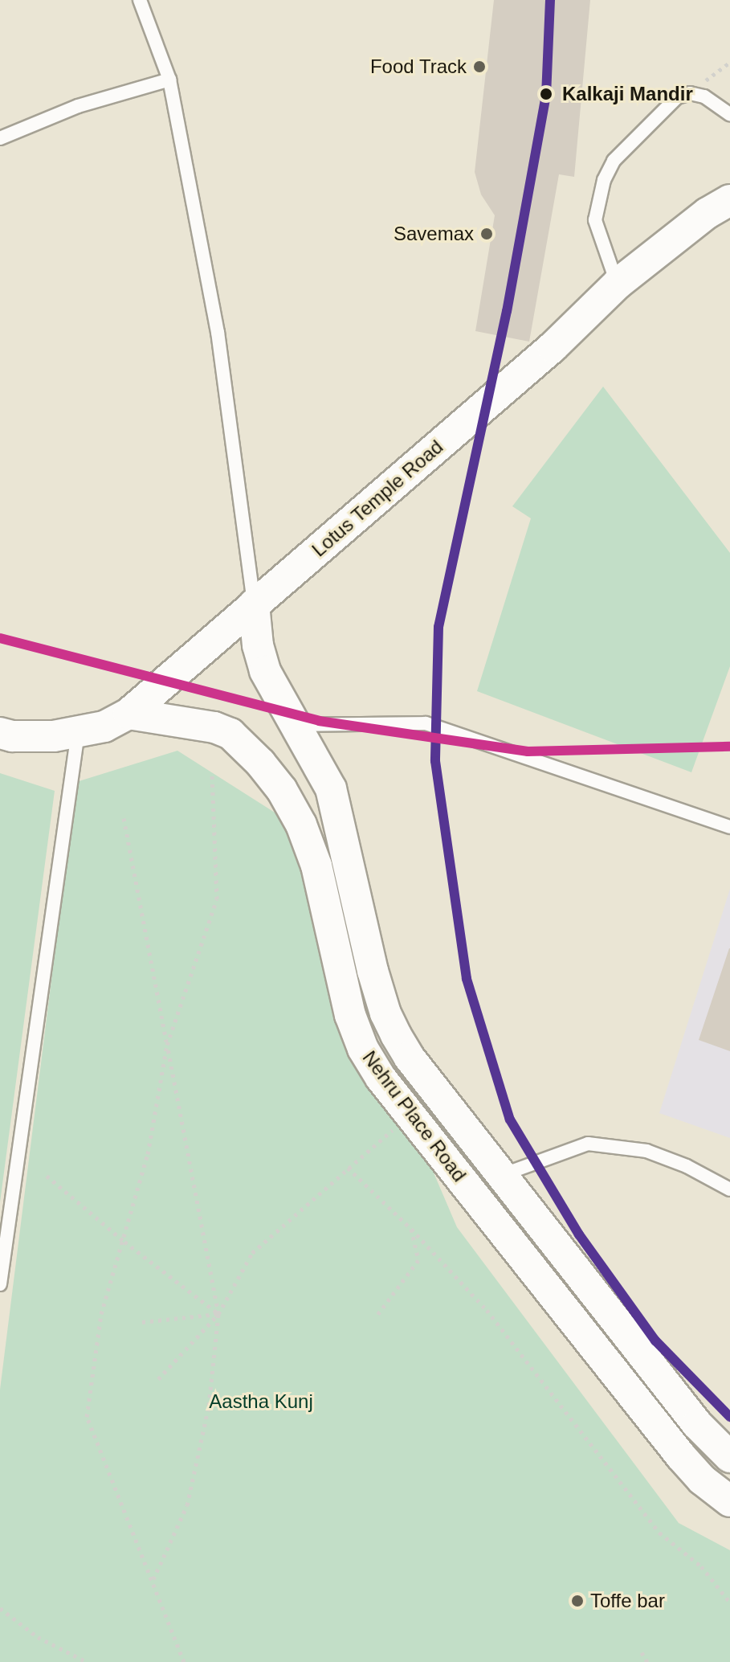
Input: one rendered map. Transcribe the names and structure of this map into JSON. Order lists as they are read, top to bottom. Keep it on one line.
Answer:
{"streets":{"street":["Lotus Temple Road","Nehru Place Road"]},"crossings":[["Lotus Temple Road","Nehru Place Road"]],"parks":["Aastha Kunj"],"places":["Food Track","Kalkaji Mandir","Savemax","Toffe bar"]}
